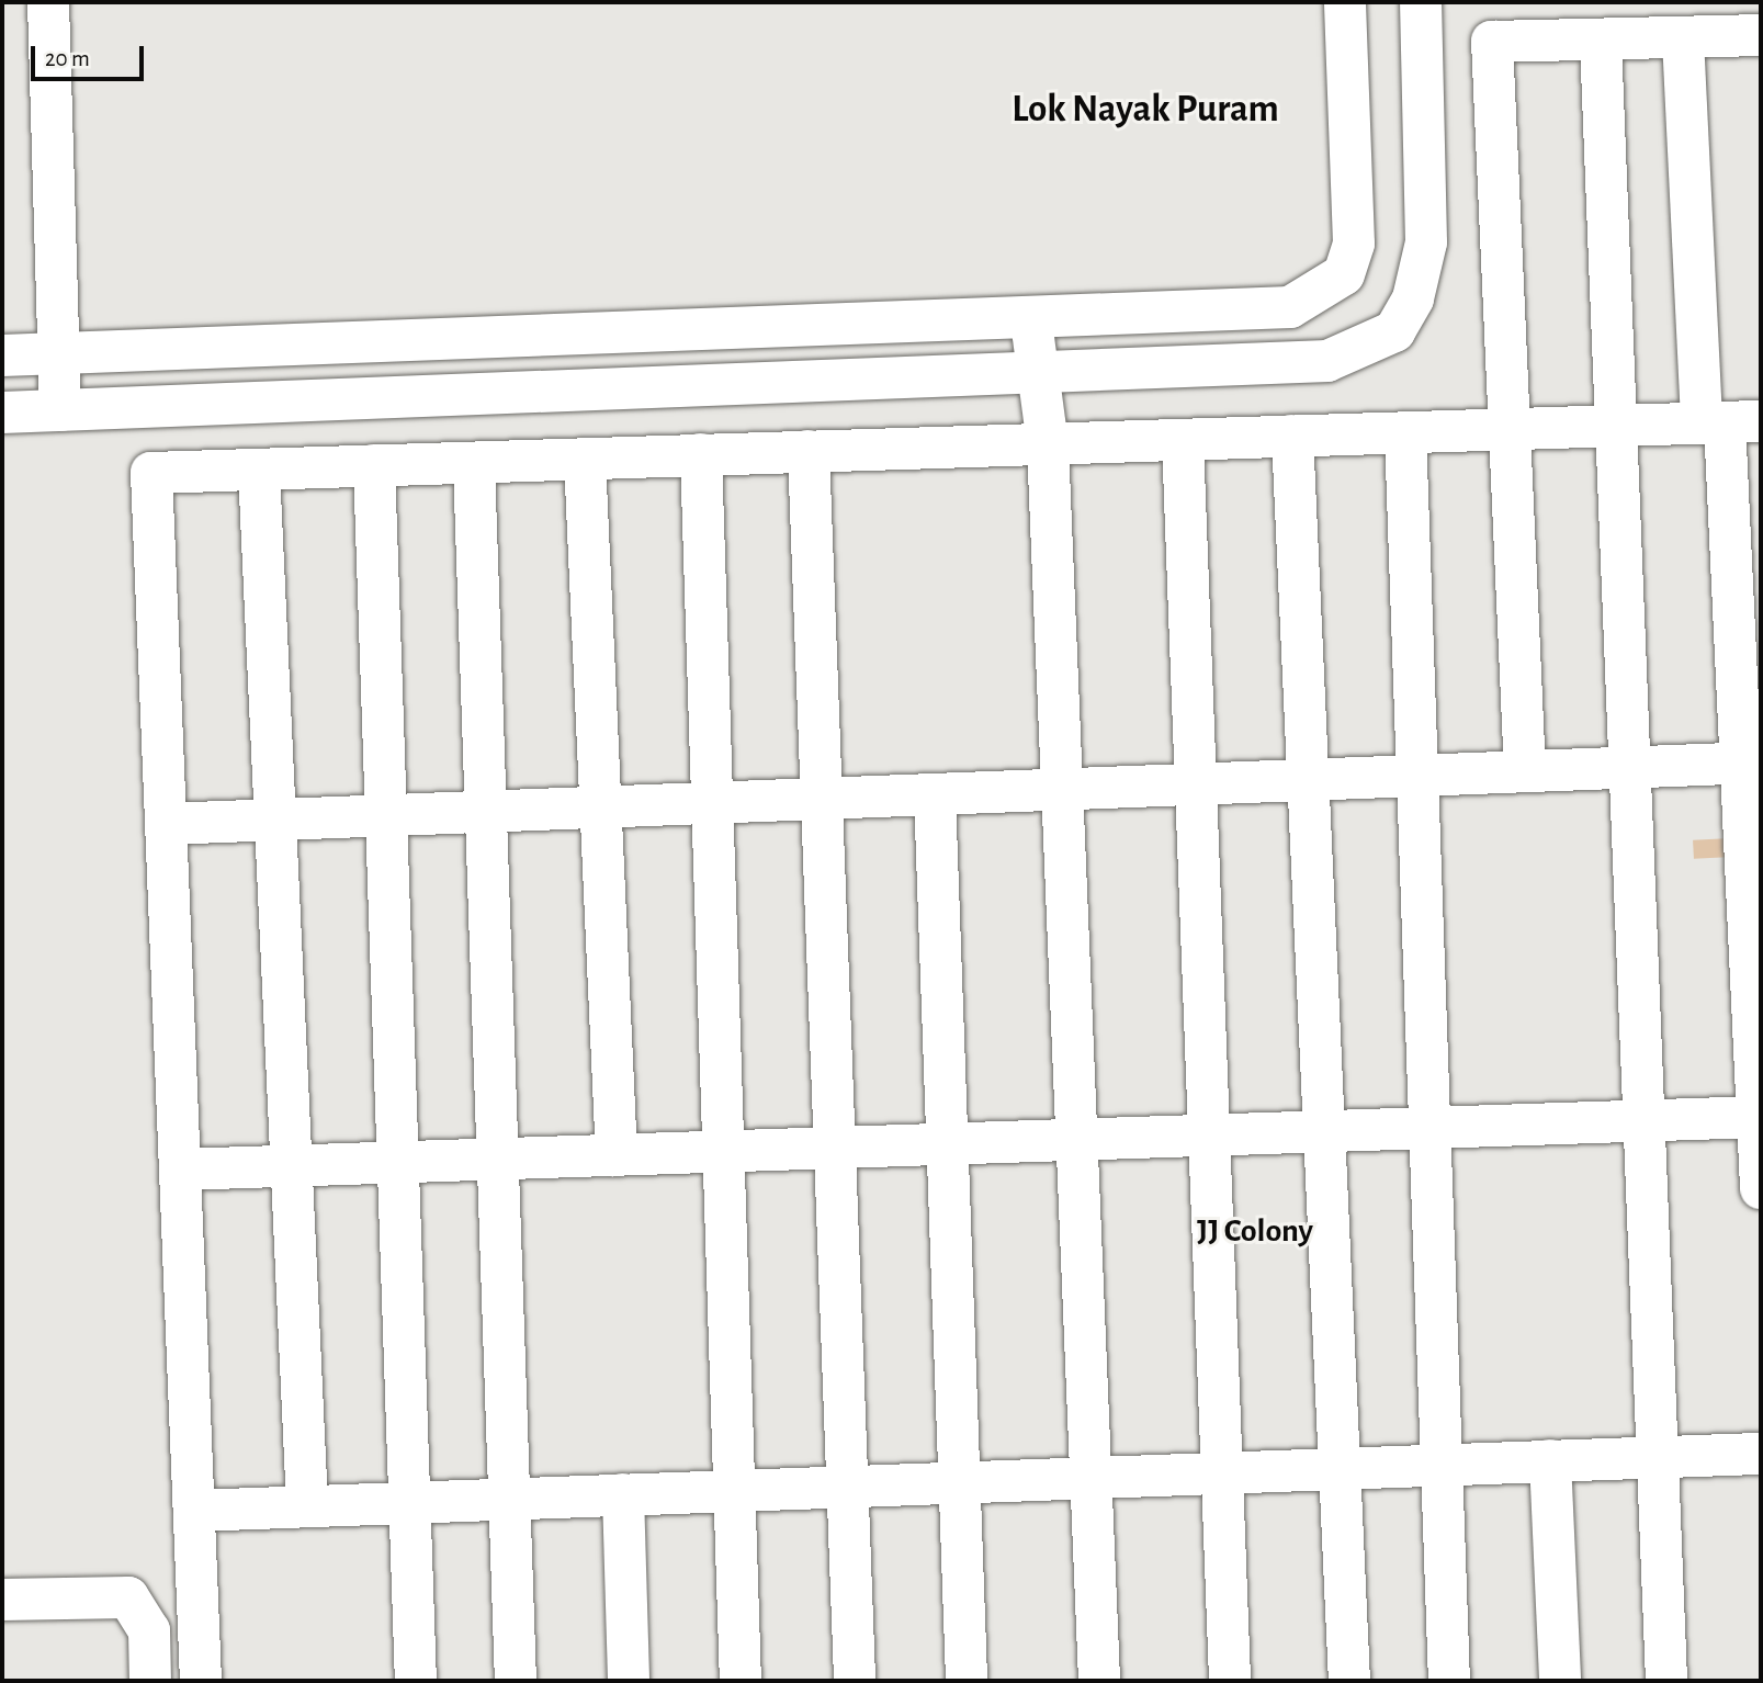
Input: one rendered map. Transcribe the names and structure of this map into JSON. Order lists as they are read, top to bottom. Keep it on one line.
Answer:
{"districts":["Lok Nayak Puram","JJ Colony"],"scale_bar":"20 m"}
